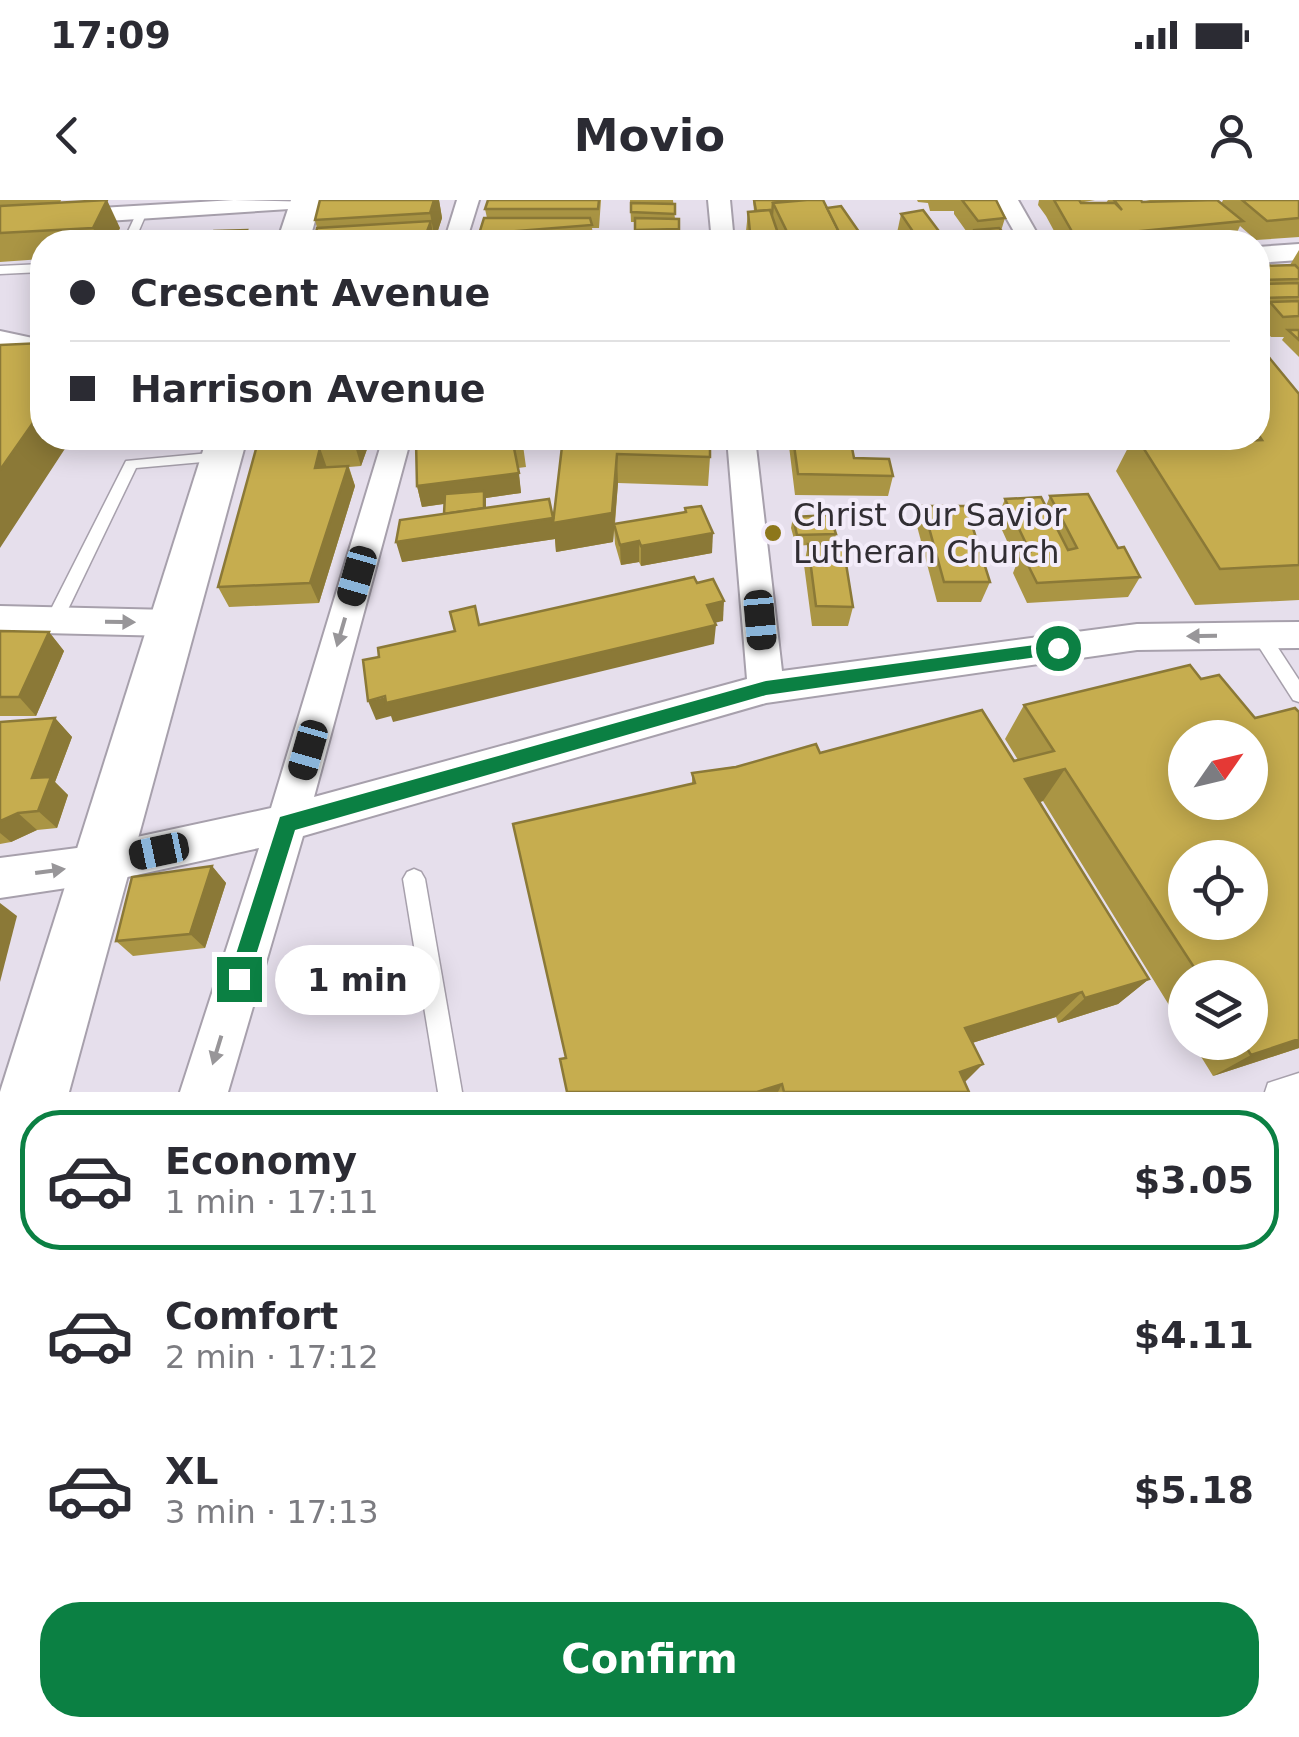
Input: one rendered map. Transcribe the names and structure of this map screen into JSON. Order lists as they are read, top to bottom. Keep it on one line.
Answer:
{"places":["Christ Our Savior Lutheran Church"],"north":"top right","page":{"status":"17:09","header":"Movio","banner":["Crescent Avenue","Harrison Avenue"],"bubble":"1 min","list":[{"name":"Economy","note":"1 min · 17:11","value":"$3.05"},{"name":"Comfort","note":"2 min · 17:12","value":"$4.11"},{"name":"XL","note":"3 min · 17:13","value":"$5.18"}],"buttons":"Confirm"}}
